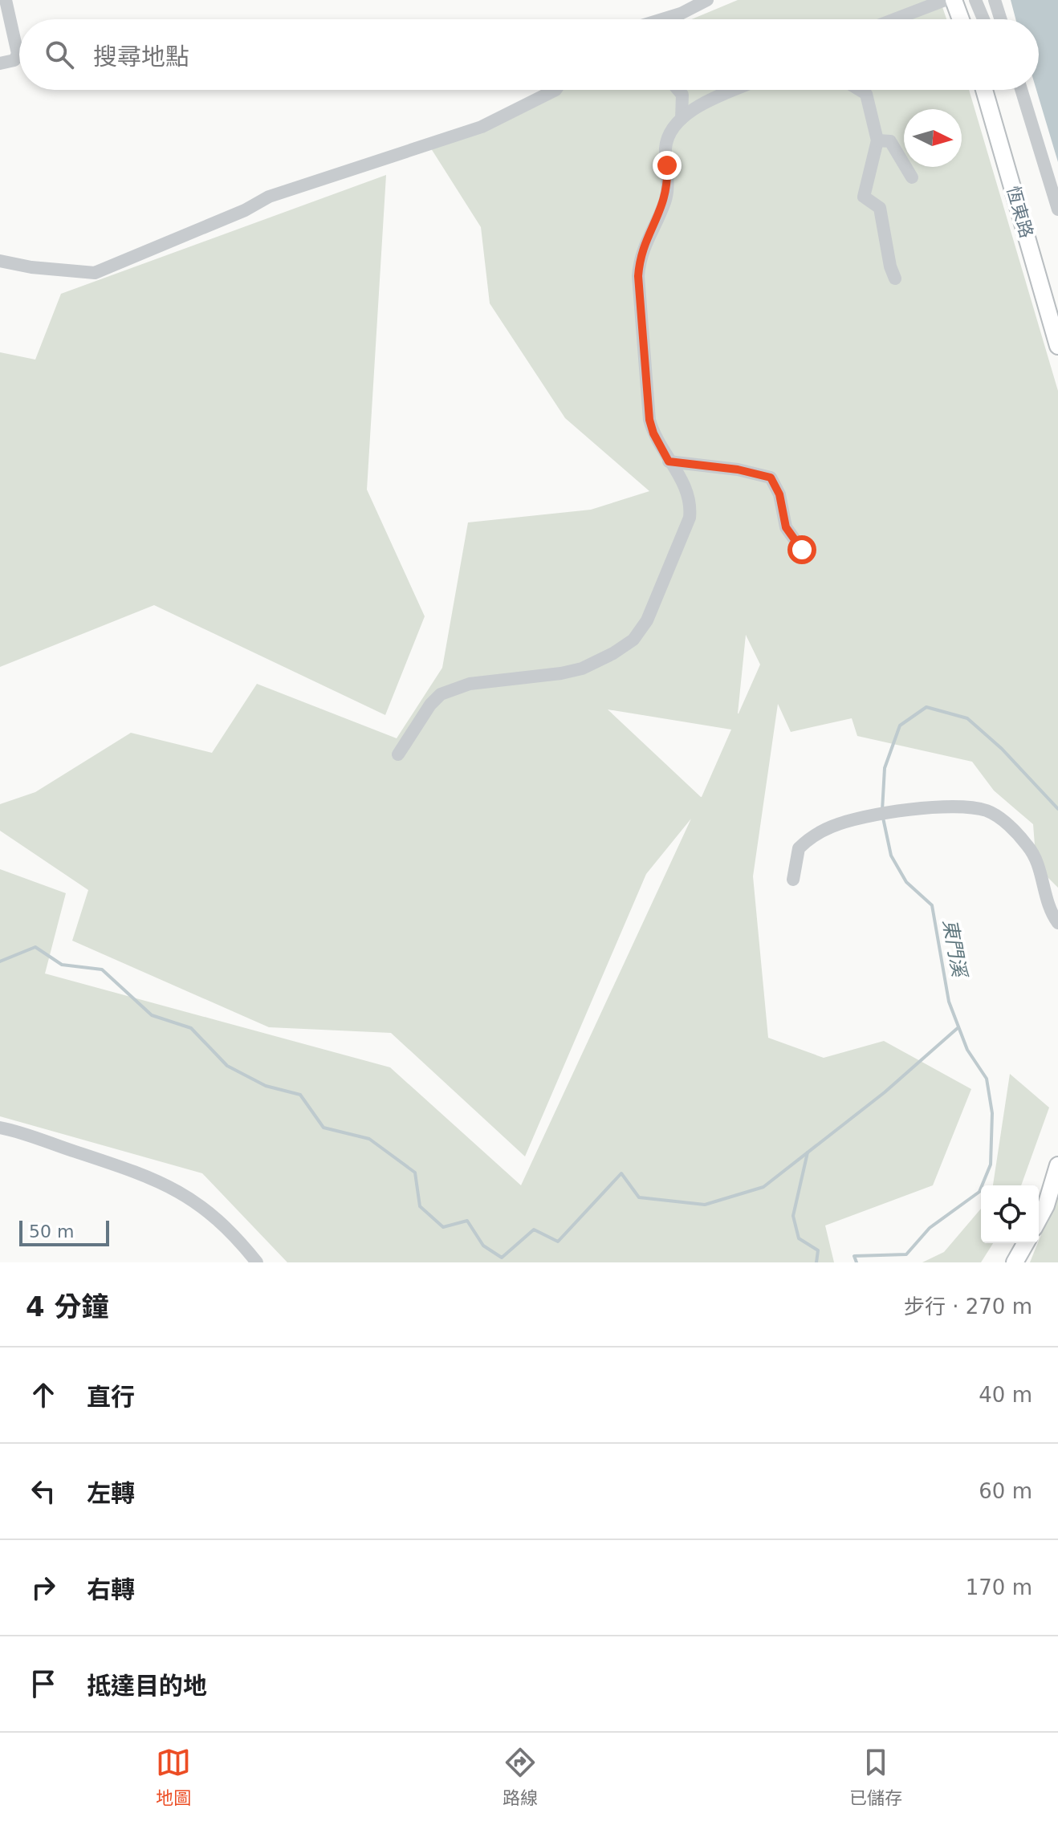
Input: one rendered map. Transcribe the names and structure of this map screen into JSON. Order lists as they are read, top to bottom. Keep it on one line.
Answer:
{"streets":{"main road":["恆東路"]},"water":["東門溪"],"scale_bar":"50 m","north":"right","page":{"search":"搜尋地點","scale":"50 m","heading":["4 分鐘","步行 · 270 m"],"list":[["直行","40 m"],["左轉","60 m"],["右轉","170 m"],"抵達目的地"],"nav":["地圖","路線","已儲存"]}}
